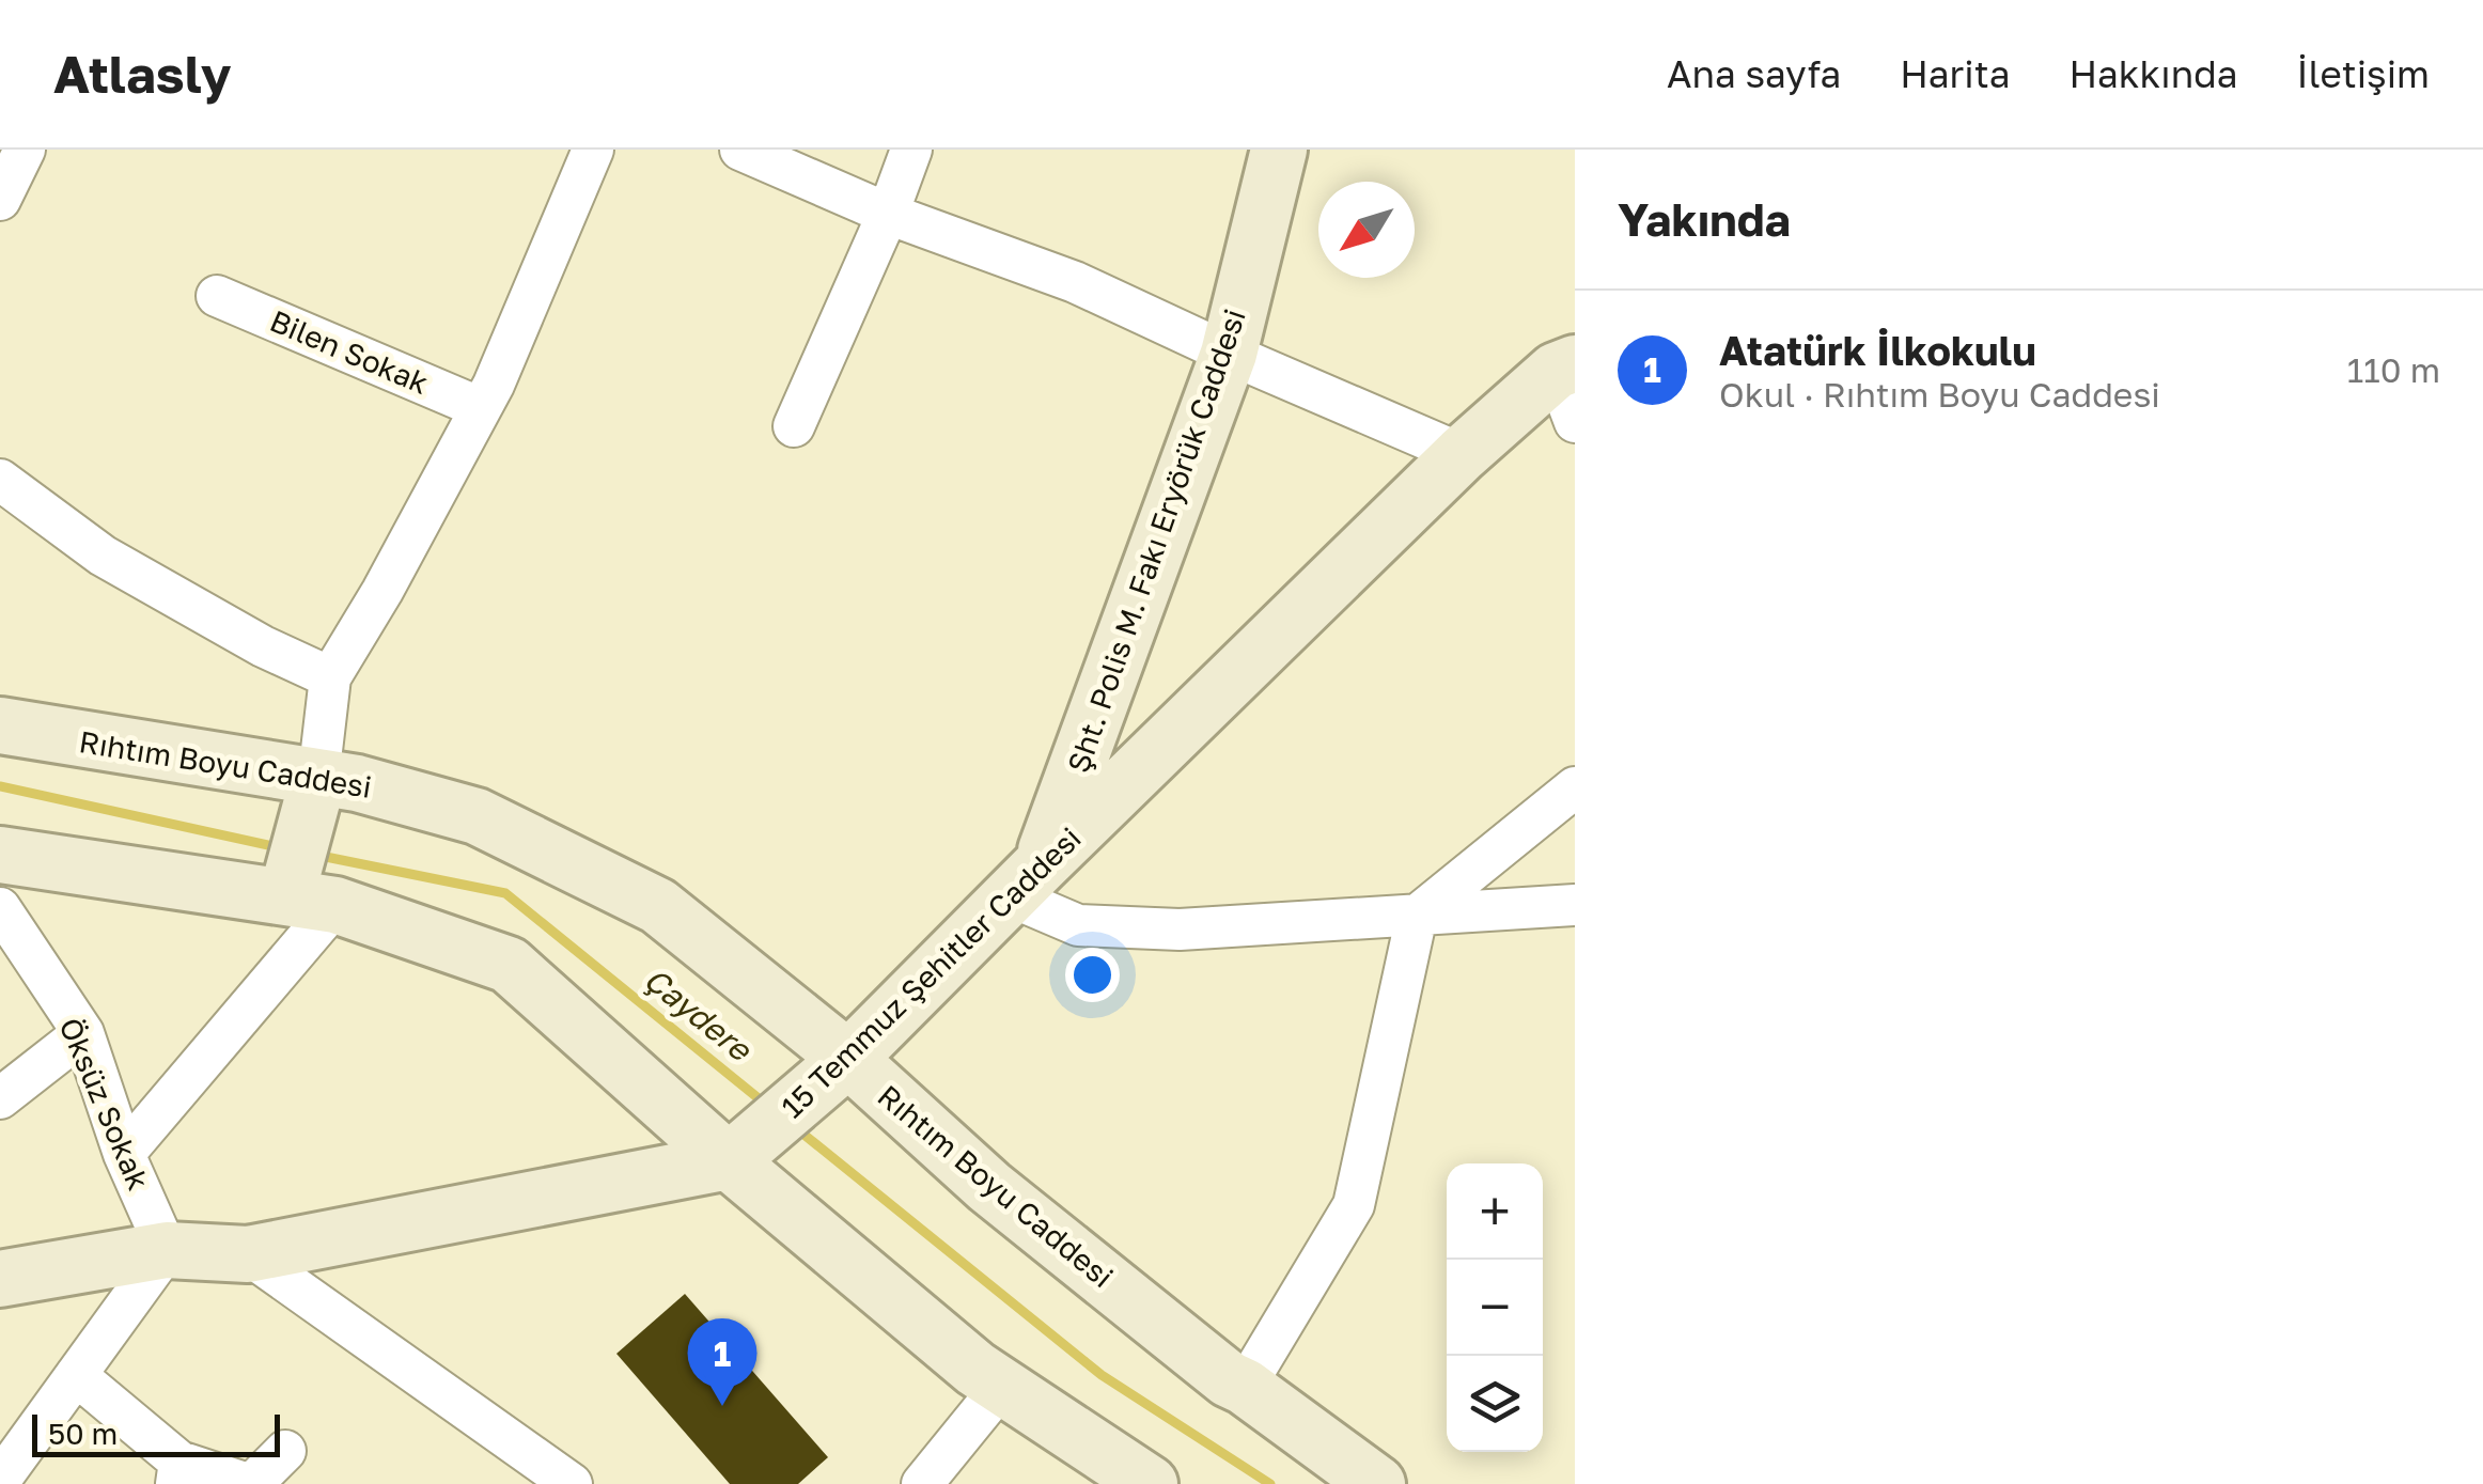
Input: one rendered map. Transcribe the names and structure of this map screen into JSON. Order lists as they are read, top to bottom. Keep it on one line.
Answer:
{"streets":{"street":["Bilen Sokak","Şht. Polis M. Fakı Eryörük Caddesi","Rıhtım Boyu Caddesi","15 Temmuz Şehitler Caddesi","Öksüz Sokak"]},"crossings":[["Şht. Polis M. Fakı Eryörük Caddesi","15 Temmuz Şehitler Caddesi"],["Rıhtım Boyu Caddesi","15 Temmuz Şehitler Caddesi"],["15 Temmuz Şehitler Caddesi","Öksüz Sokak"]],"water":["Çaydere"],"scale_bar":"50 m","north":"bottom left","page":{"header":"Atlasly","nav":["Ana sayfa","Harita","Hakkında","İletişim"],"heading":"Yakında","list":[{"mark":"1","name":"Atatürk İlkokulu","note":"Okul · Rıhtım Boyu Caddesi","value":"110 m"}],"map_buttons":["+","−"],"pins":"1","scale":"50 m"}}
